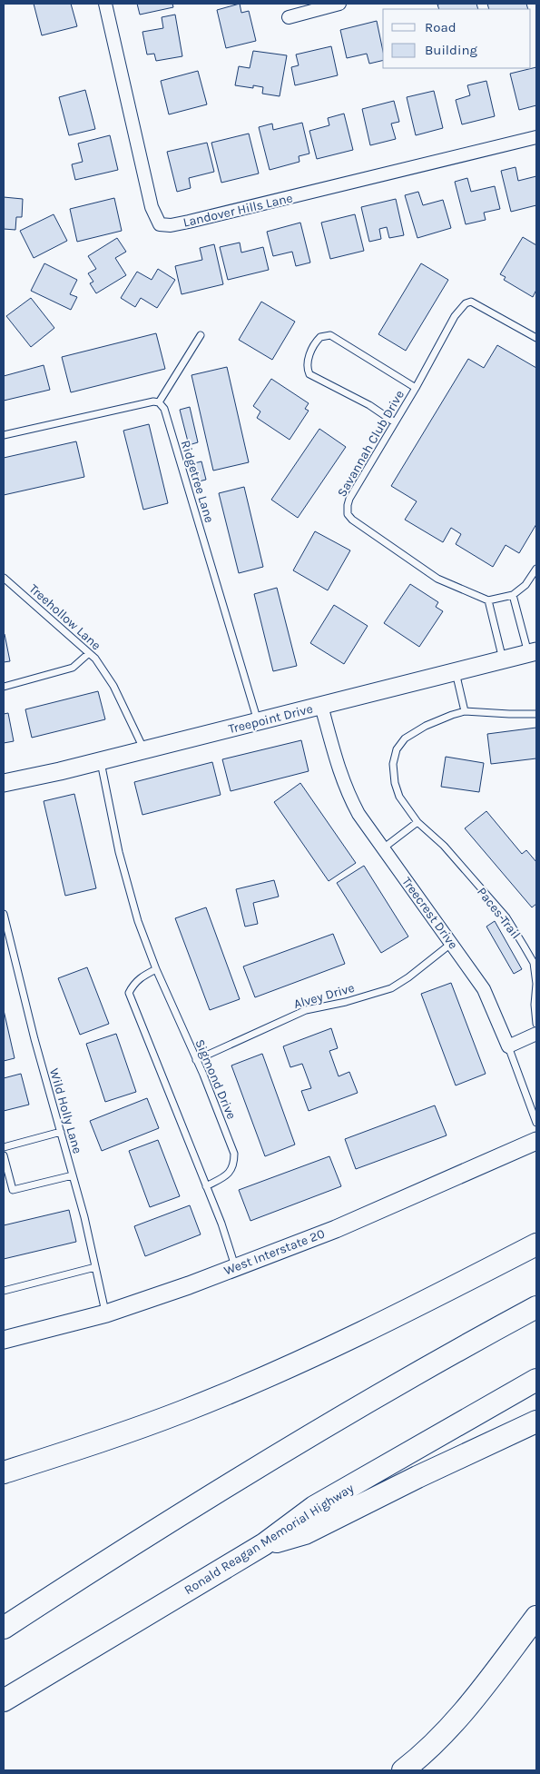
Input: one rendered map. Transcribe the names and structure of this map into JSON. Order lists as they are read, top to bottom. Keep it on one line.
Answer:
{"streets":{"highway":["Ronald Reagan Memorial Highway"],"main road":["Treepoint Drive","West Interstate 20"],"street":["Landover Hills Lane","Treecrest Drive"],"lane":["Savannah Club Drive","Ridgetree Lane","Treehollow Lane","Paces Trail","Alvey Drive","Sigmond Drive","Wild Holly Lane"]},"crossings":[["Ridgetree Lane","Treepoint Drive"],["Treehollow Lane","Treepoint Drive"],["Treepoint Drive","Treecrest Drive"],["Treepoint Drive","Sigmond Drive"],["Treecrest Drive","Alvey Drive"],["Alvey Drive","Sigmond Drive"],["Wild Holly Lane","West Interstate 20"]],"legend":["Road","Building"]}
